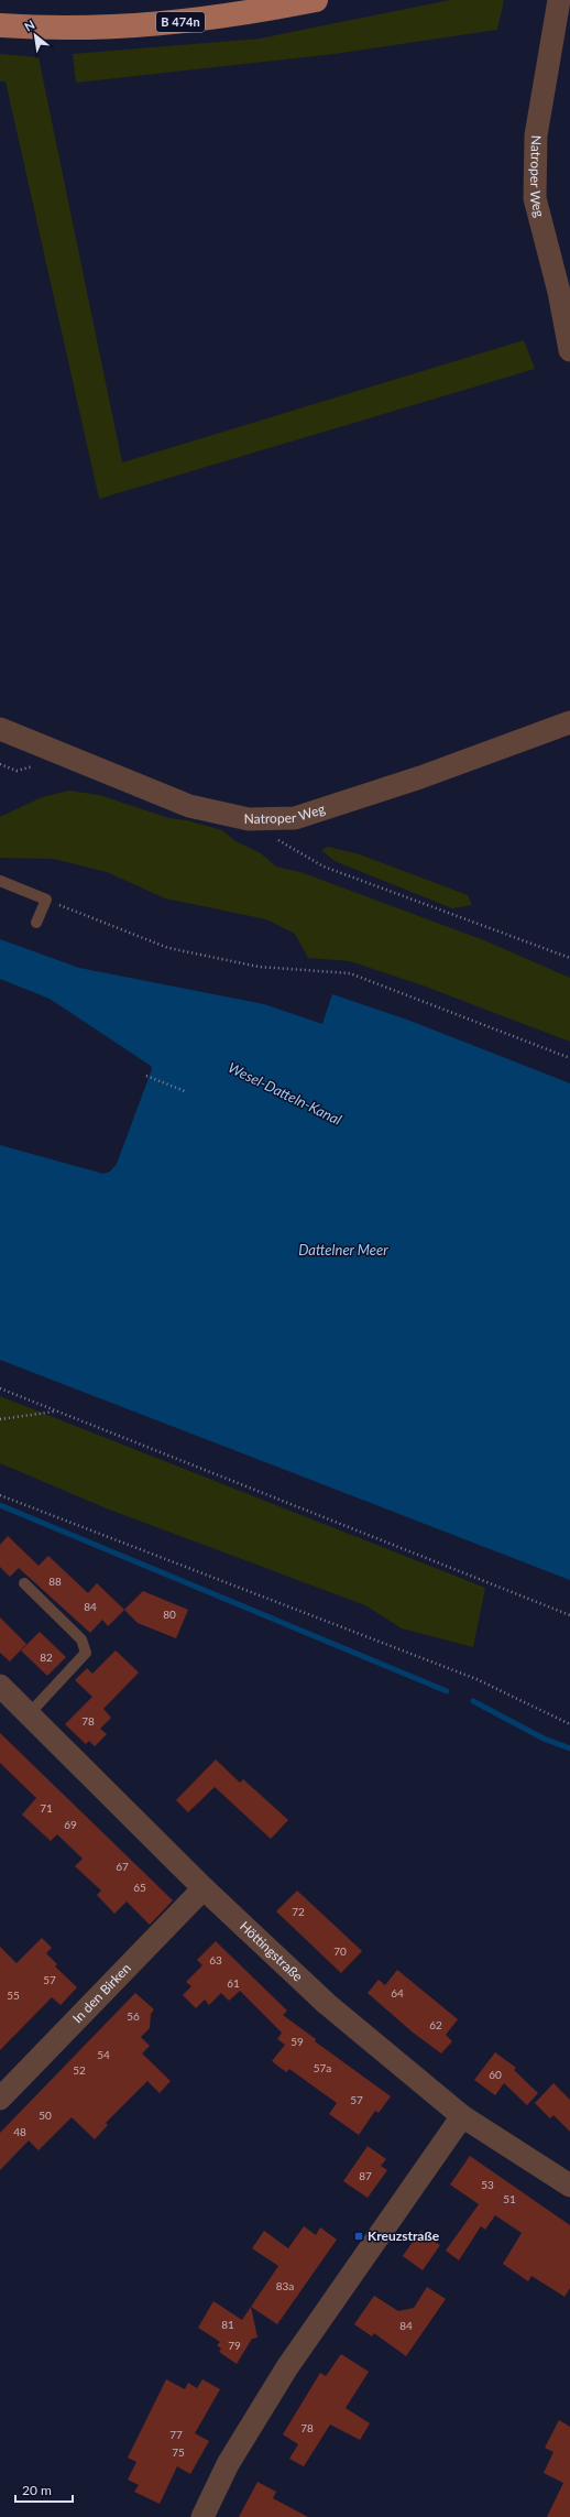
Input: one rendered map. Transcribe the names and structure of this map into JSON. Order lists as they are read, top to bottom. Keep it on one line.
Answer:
{"streets":{"main road":["B 474n"],"street":["Natroper Weg","Höttingstraße","In den Birken"]},"crossings":[["Höttingstraße","In den Birken"]],"water":["Wesel-Datteln-Kanal","Dattelner Meer"],"places":{"transit":["Kreuzstraße"]},"house_numbers":["88","84","80","82","78","71","69","67","65","72","70","63","57","61","64","55","56","62","59","54","57a","52","60","57","50","48","87","53","51","83a","81","84","79","78","77","75"],"scale_bar":"20 m","north":"top left"}
